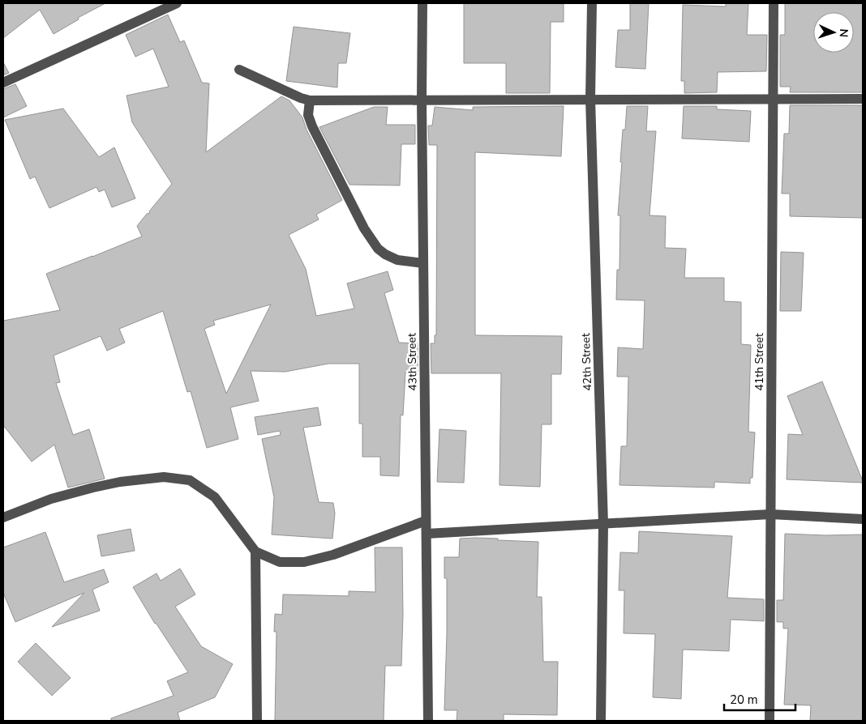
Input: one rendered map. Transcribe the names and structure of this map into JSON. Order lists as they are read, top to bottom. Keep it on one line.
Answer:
{"streets":{"street":["43th Street","42th Street","41th Street"]},"scale_bar":"20 m","north":"right"}
